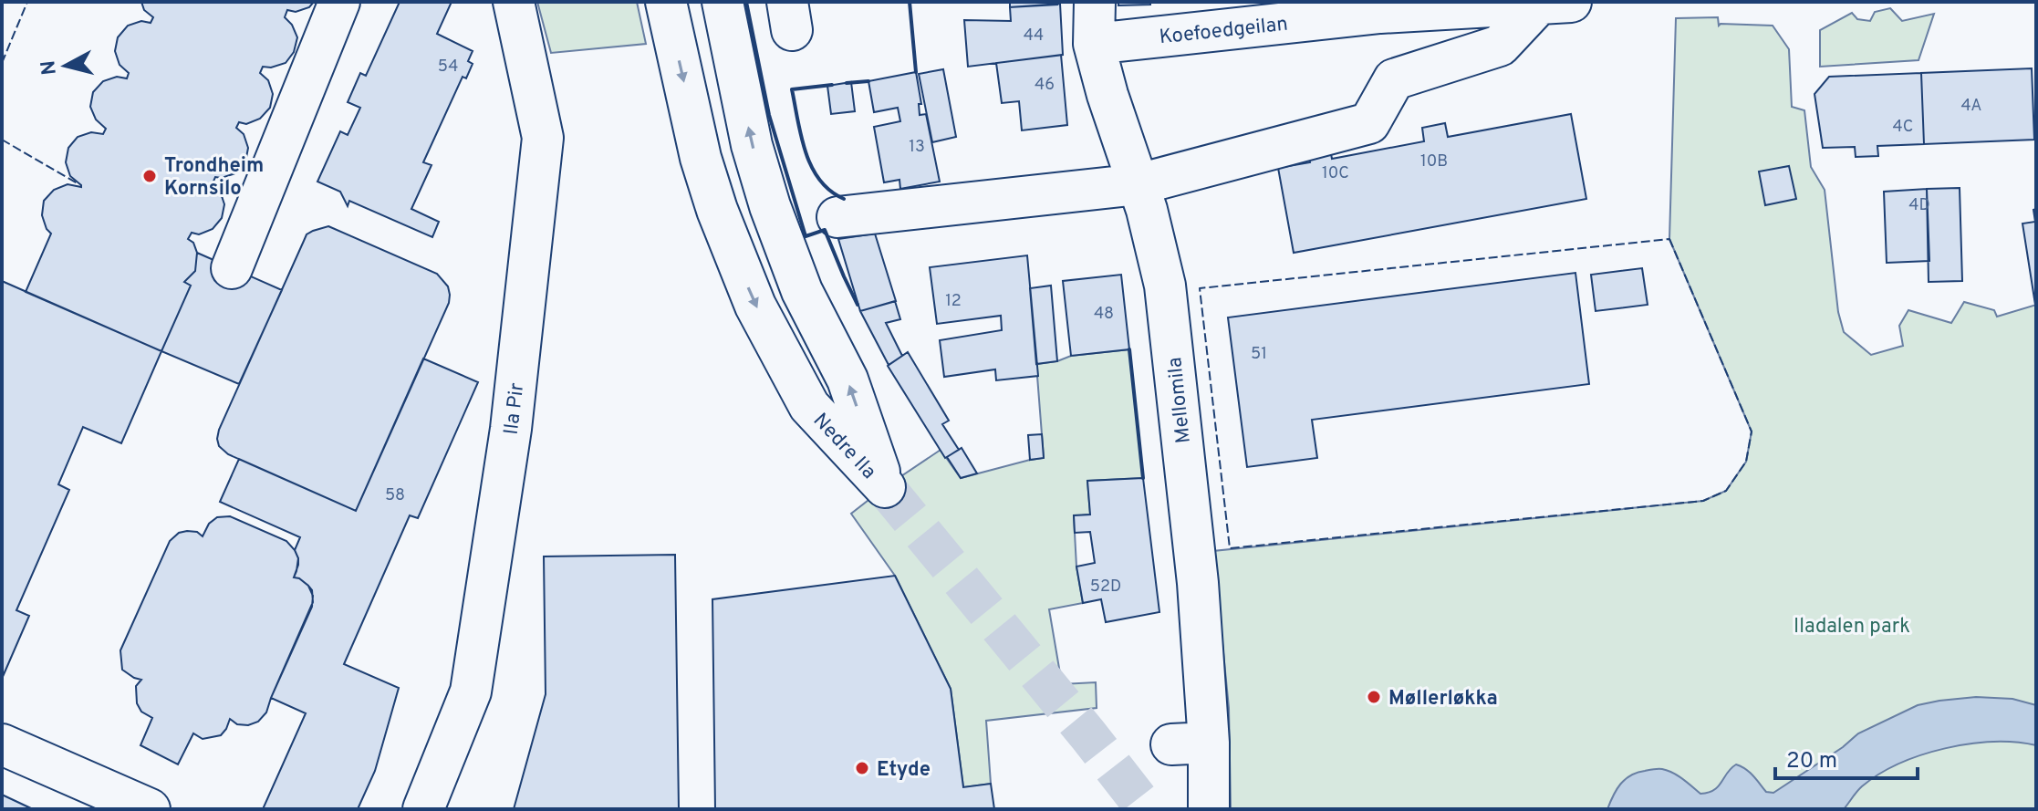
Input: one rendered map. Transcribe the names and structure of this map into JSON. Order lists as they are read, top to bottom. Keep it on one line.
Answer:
{"streets":{"main road":["Koefoedgeilan","Mellomila","Ila Pir","Nedre Ila"]},"crossings":[["Koefoedgeilan","Mellomila"]],"parks":["Iladalen park"],"places":["Trondheim Kornsilo","Møllerløkka","Etyde"],"house_numbers":["44","54","46","4A","4C","13","10B","10C","4D","12","48","51","58","52D"],"scale_bar":"20 m","north":"left"}
